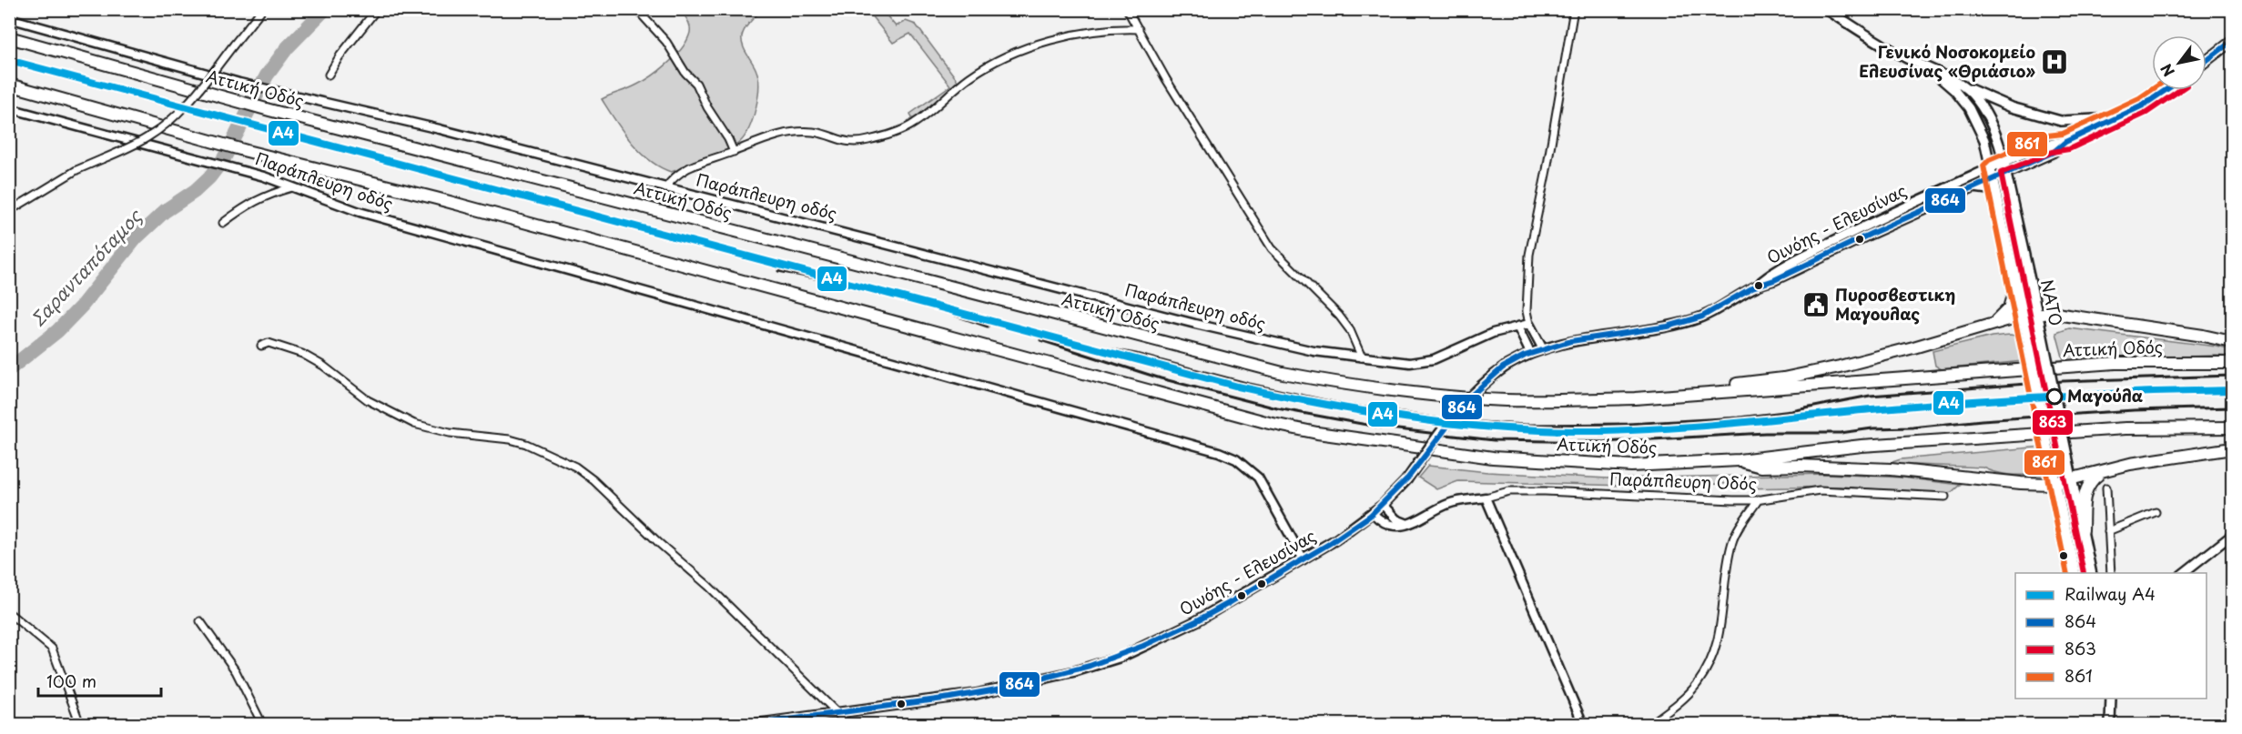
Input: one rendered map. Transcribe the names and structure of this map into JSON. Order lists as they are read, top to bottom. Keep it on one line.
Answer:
{"streets":{"highway":["Αττική Οδός"],"main road":["Οινόης - Ελευσίνας","ΝΑΤΟ"],"street":["Παράπλευρη οδός","Παράπλευρη Οδός"]},"crossings":[["Παράπλευρη οδός","Οινόης - Ελευσίνας"],["Οινόης - Ελευσίνας","ΝΑΤΟ"]],"water":["Σαρανταπόταμος"],"places":{"hospital":["Γενικό Νοσοκομείο Ελευσίνας «Θριάσιο»"],"public building":["Πυροσβεστικη Μαγουλας"],"other":["Μαγούλα"]},"lines":["transit line 864","rail line A4","transit line 861","transit line 863"],"legend":["Railway A4","864","863","861"],"scale_bar":"100 m","north":"bottom left"}
